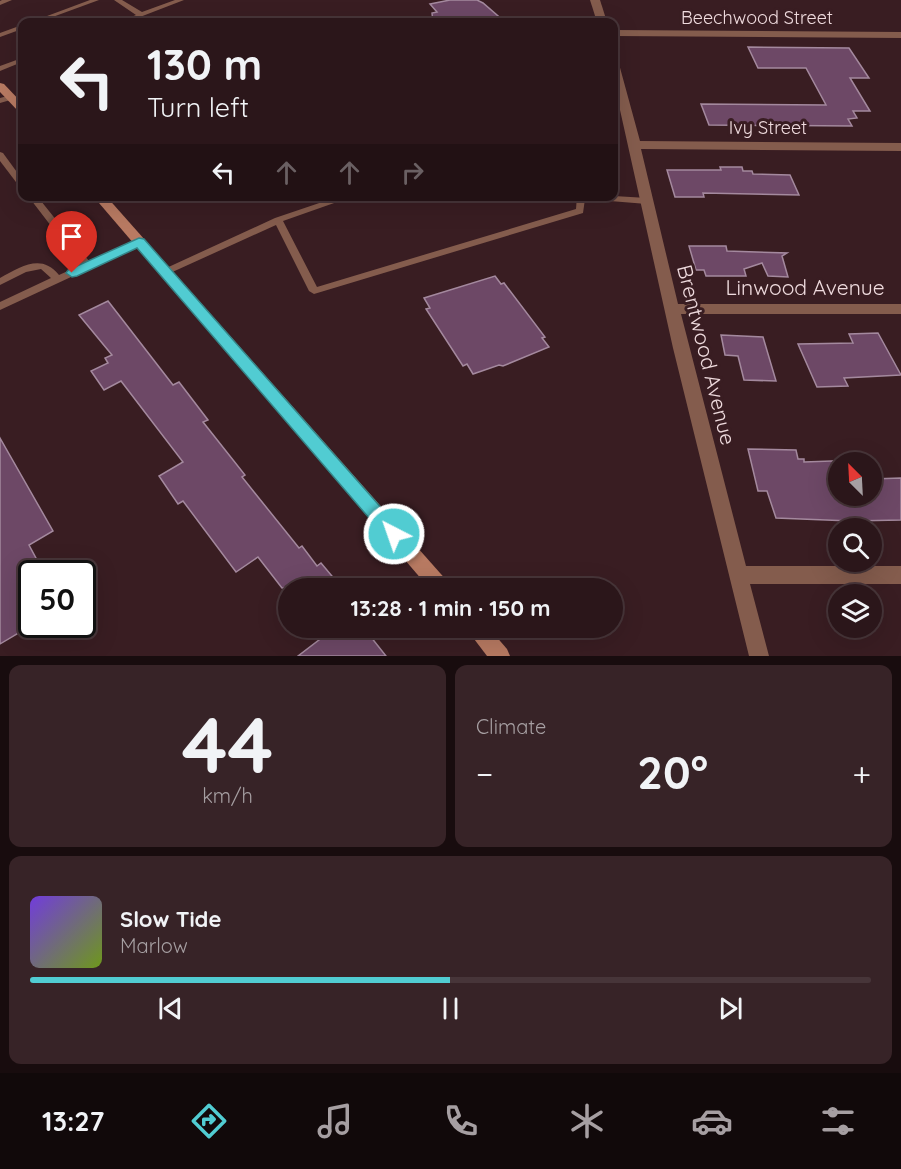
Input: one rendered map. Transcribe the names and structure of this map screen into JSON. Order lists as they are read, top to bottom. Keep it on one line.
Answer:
{"streets":{"street":["Beechwood Street","Ivy Street","Linwood Avenue","Brentwood Avenue"]},"crossings":[["Ivy Street","Brentwood Avenue"],["Linwood Avenue","Brentwood Avenue"]],"north":"top left","page":{"turn":["130 m","Turn left"],"limit":"50","trip":"13:28 · 1 min · 150 m","tile":[["44","km/h"],"Climate"],"heat":["−","20°","+"],"song":["Slow Tide","Marlow"],"tabs":"13:27"}}
